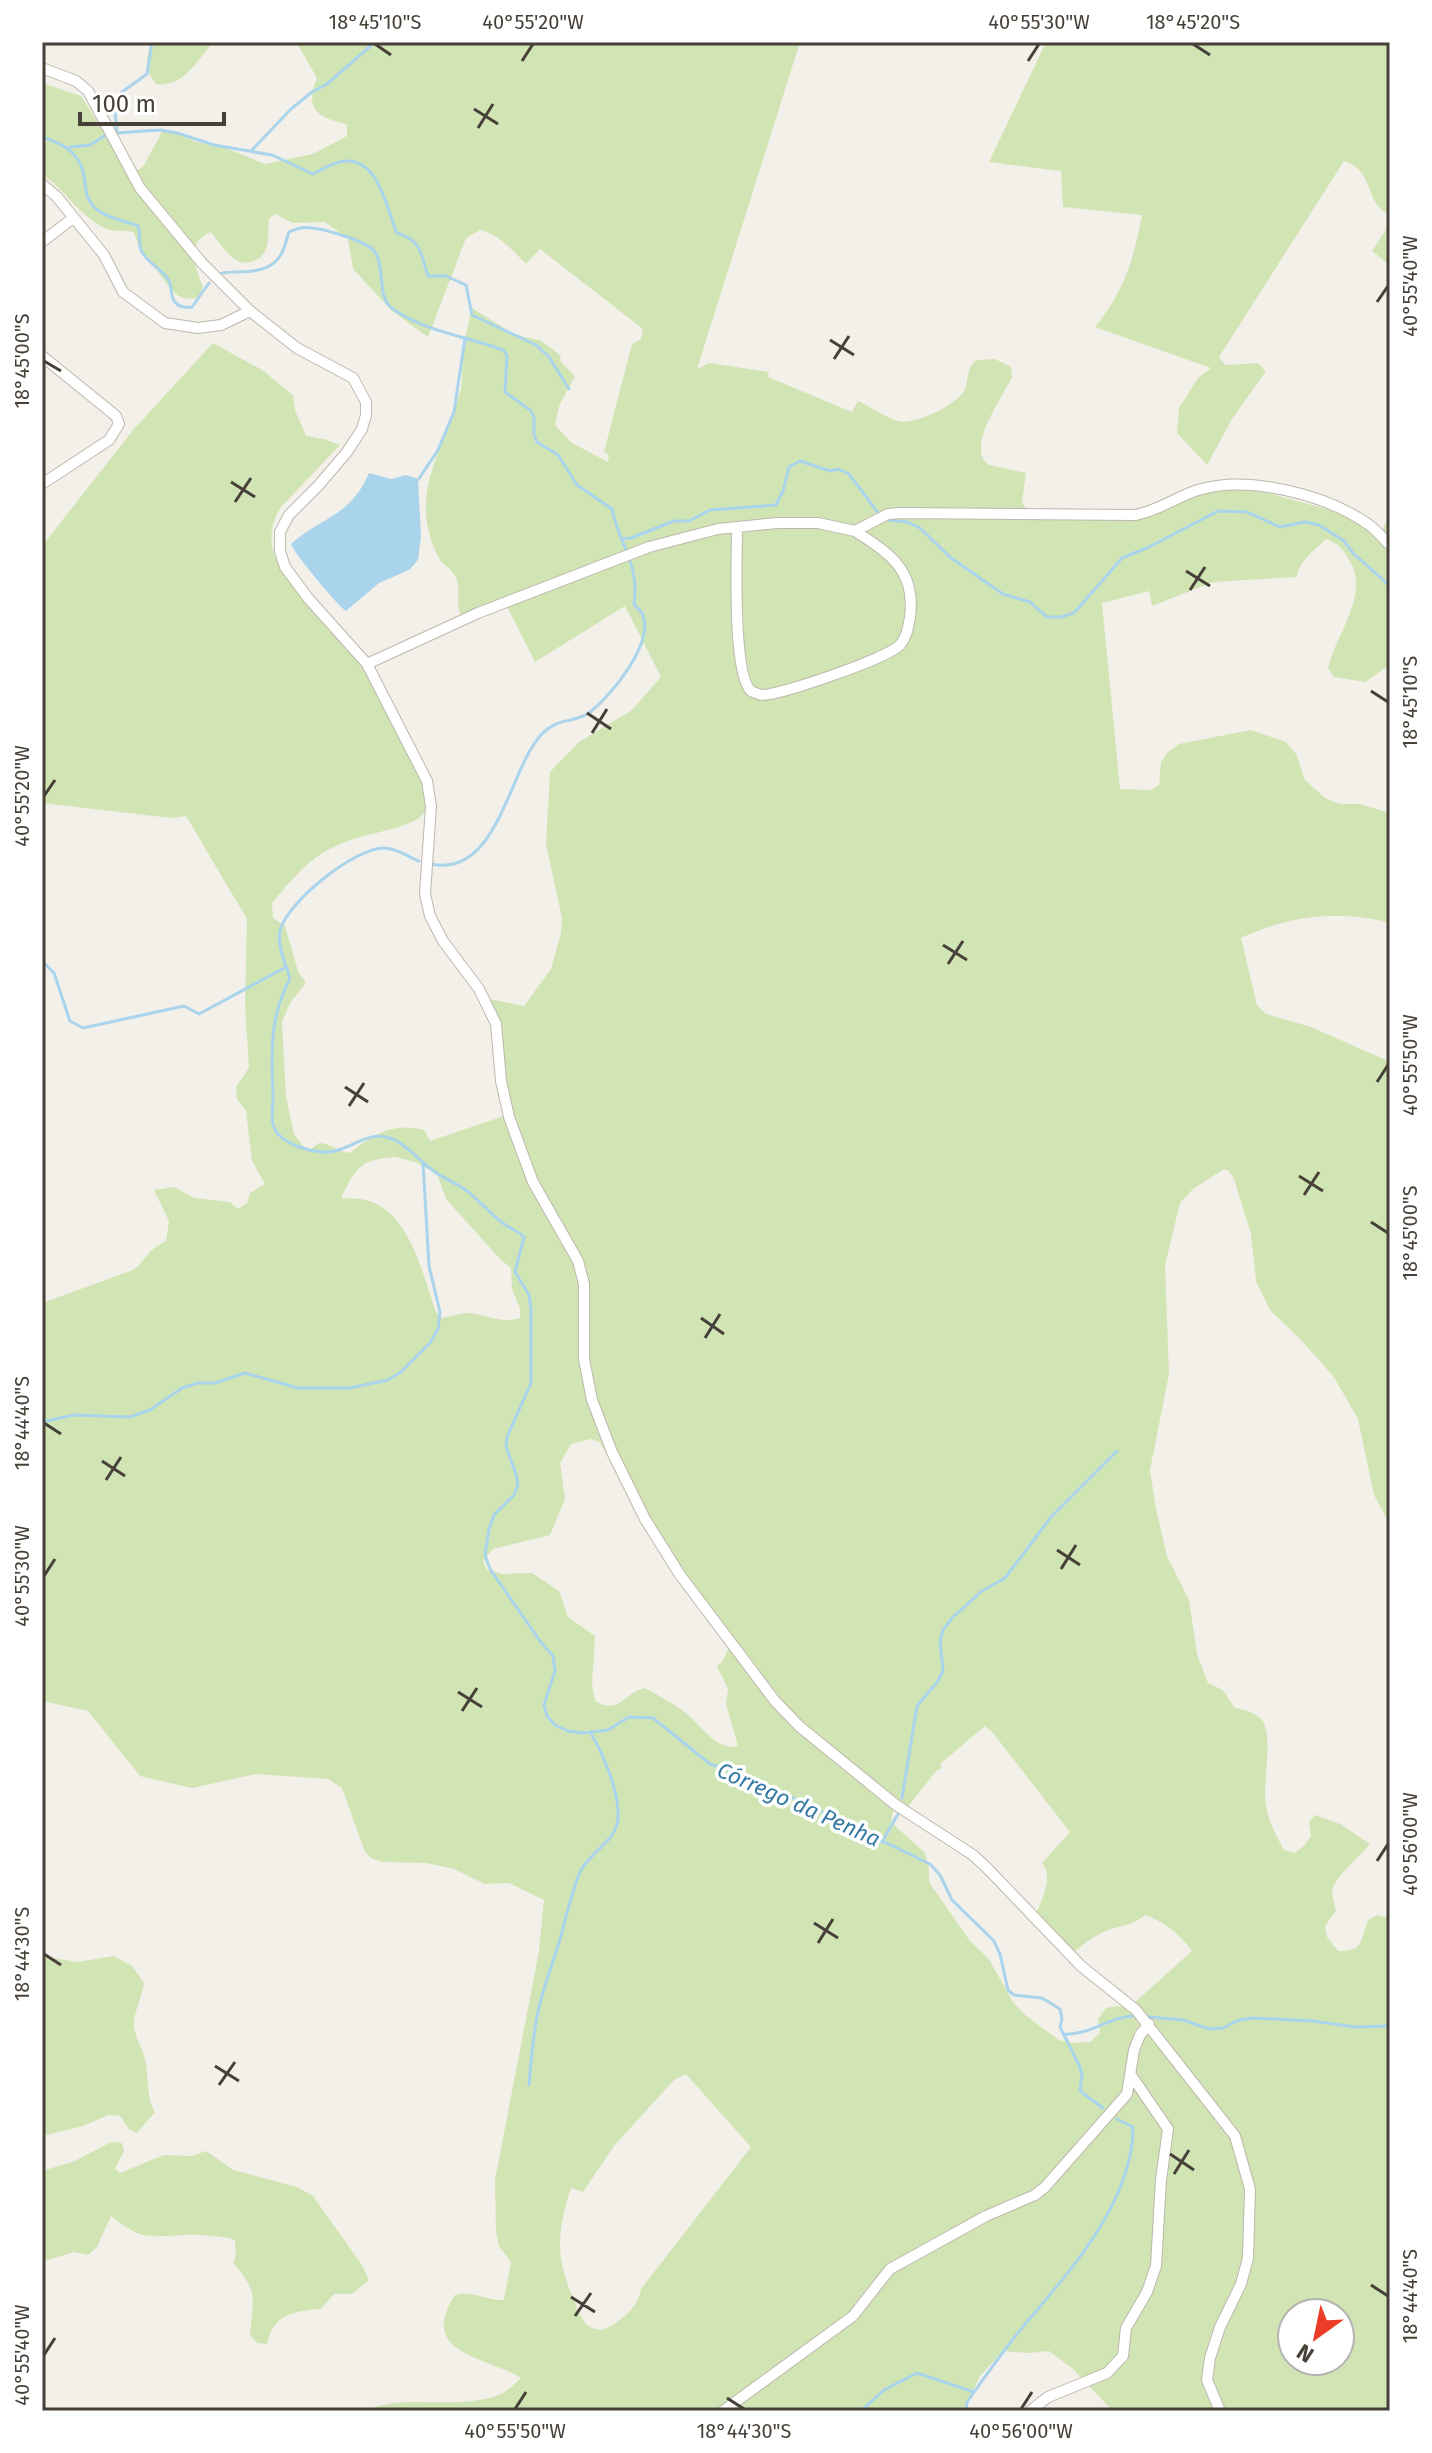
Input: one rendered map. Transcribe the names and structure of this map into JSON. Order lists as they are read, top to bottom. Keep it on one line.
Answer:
{"water":["Córrego da Penha"],"scale_bar":"100 m","north":"bottom left","coordinates":["18°45'10\"S","40°55'20\"W","40°55'30\"W","18°45'20\"S","40°55'40\"W","18°45'00\"S","40°55'50\"W","18°44'40\"S","40°56'00\"W","18°44'30\"S"]}
